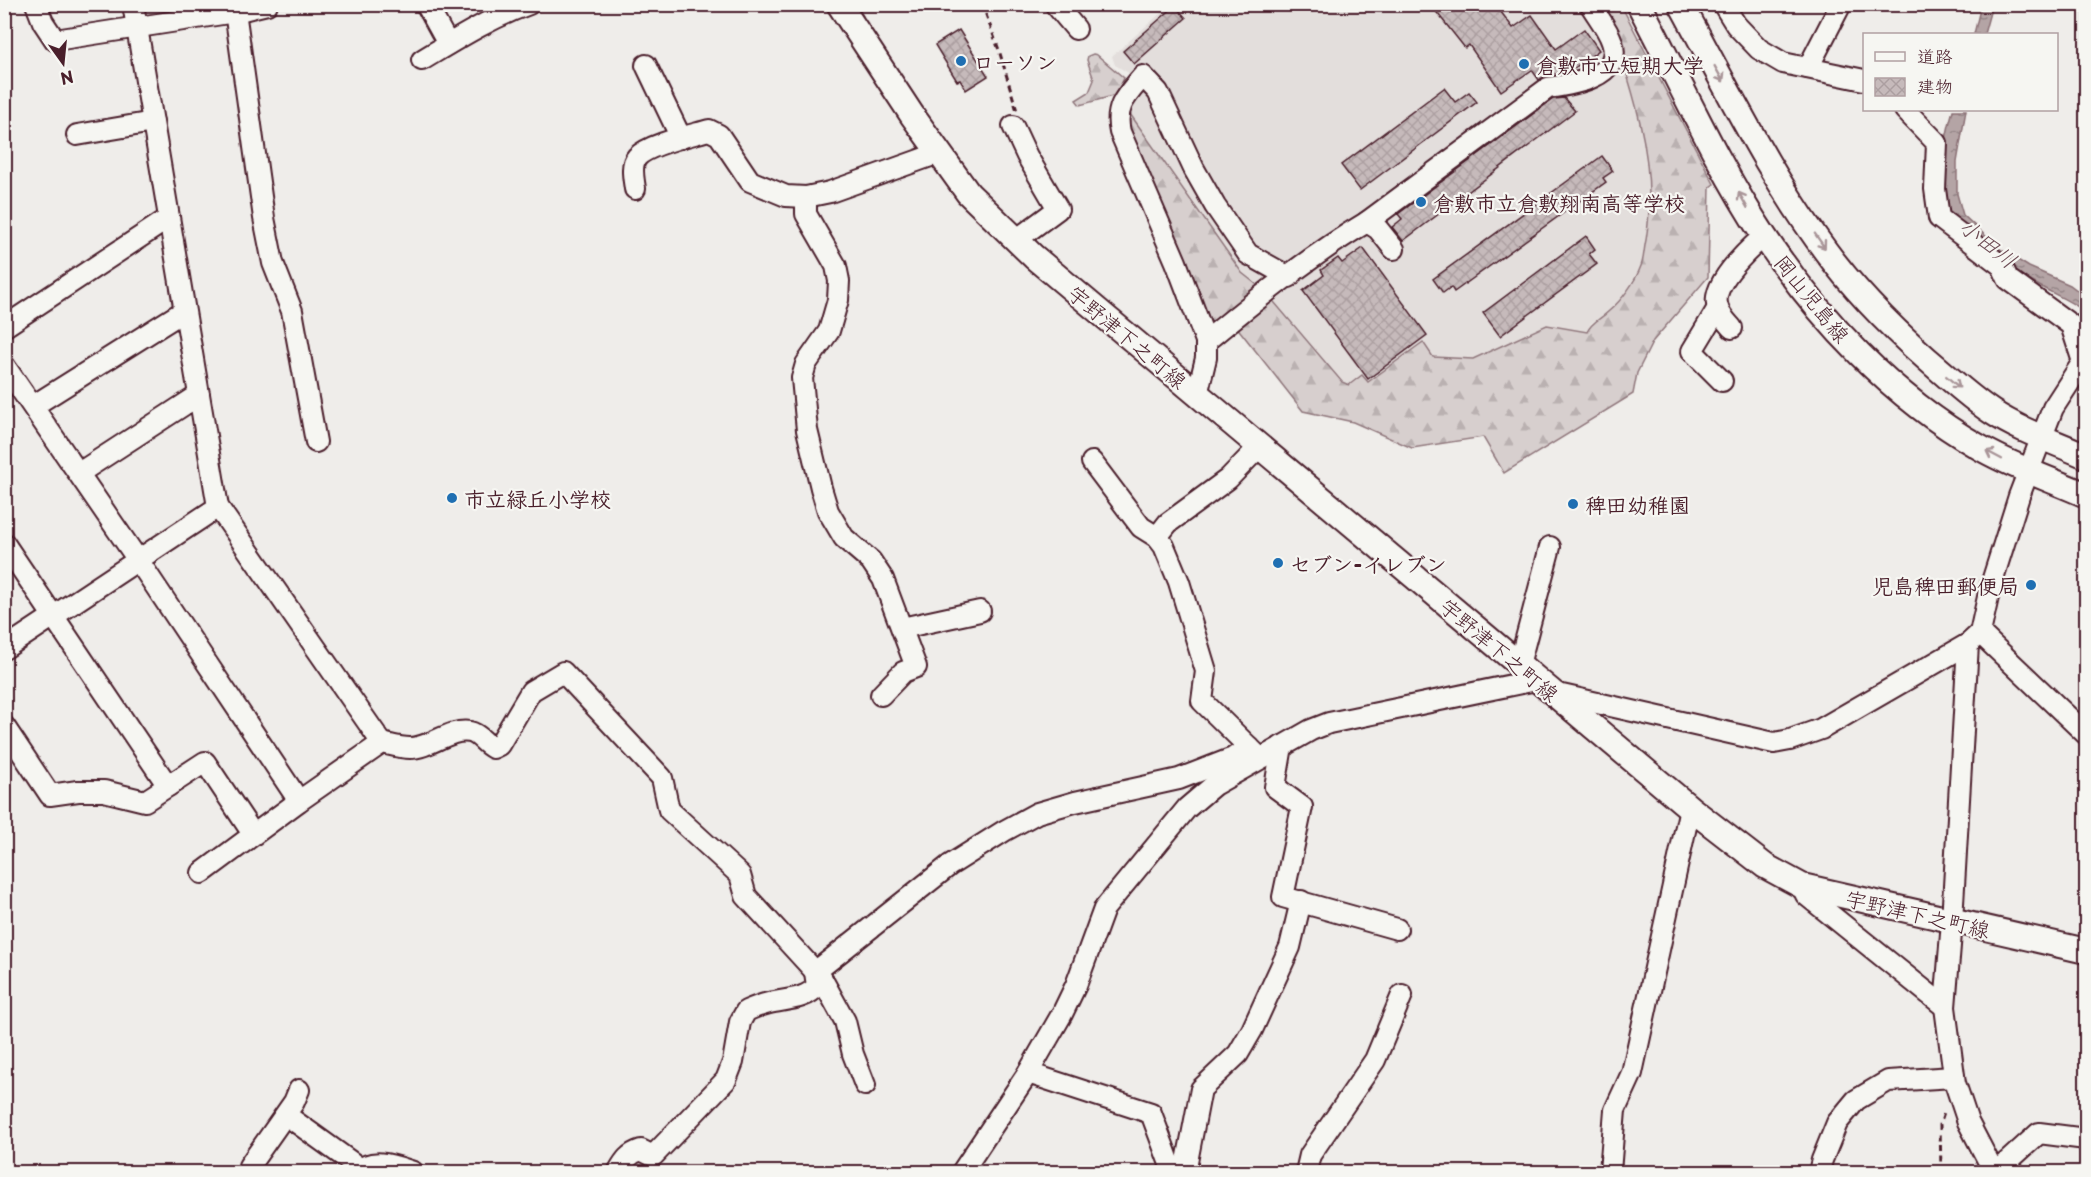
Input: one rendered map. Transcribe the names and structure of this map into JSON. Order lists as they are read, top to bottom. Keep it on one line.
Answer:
{"streets":{"main road":["岡山児島線","宇野津下之町線"]},"water":["小田川"],"places":["ローソン","倉敷市立短期大学","倉敷市立倉敷翔南高等学校","市立緑丘小学校","稗田幼稚園","セブン-イレブン","児島稗田郵便局"],"legend":["道路","建物"],"north":"bottom"}
